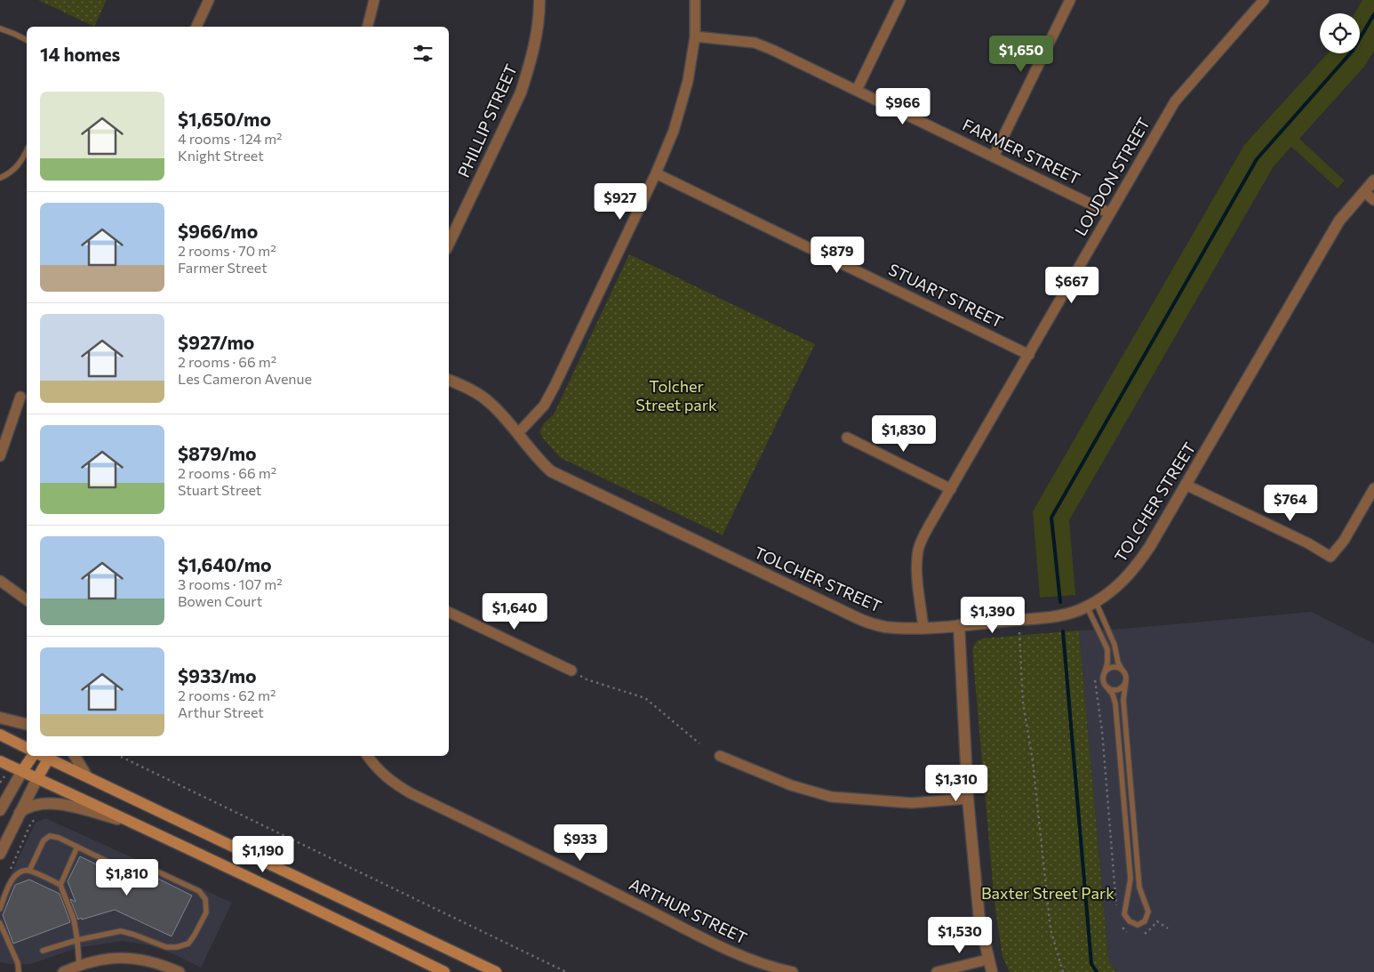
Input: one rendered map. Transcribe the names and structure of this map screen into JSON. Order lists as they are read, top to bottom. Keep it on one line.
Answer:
{"streets":{"street":["PHILLIP STREET","FARMER STREET","LOUDON STREET","STUART STREET","TOLCHER STREET","ARTHUR STREET"]},"crossings":[["FARMER STREET","LOUDON STREET"],["LOUDON STREET","STUART STREET"],["LOUDON STREET","TOLCHER STREET"]],"parks":["Tolcher Street park","Baxter Street Park"],"page":{"heading":"14 homes","price":["$1,650","$966","$927","$879","$667","$1,830","$764","$1,640","$1,390","$1,310","$933","$1,190","$1,810","$1,530"],"list":[{"name":"$1,650/mo","note":"4 rooms · 124 m² · Knight Street"},{"name":"$966/mo","note":"2 rooms · 70 m² · Farmer Street"},{"name":"$927/mo","note":"2 rooms · 66 m² · Les Cameron Avenue"},{"name":"$879/mo","note":"2 rooms · 66 m² · Stuart Street"},{"name":"$1,640/mo","note":"3 rooms · 107 m² · Bowen Court"},{"name":"$933/mo","note":"2 rooms · 62 m² · Arthur Street"}]}}
